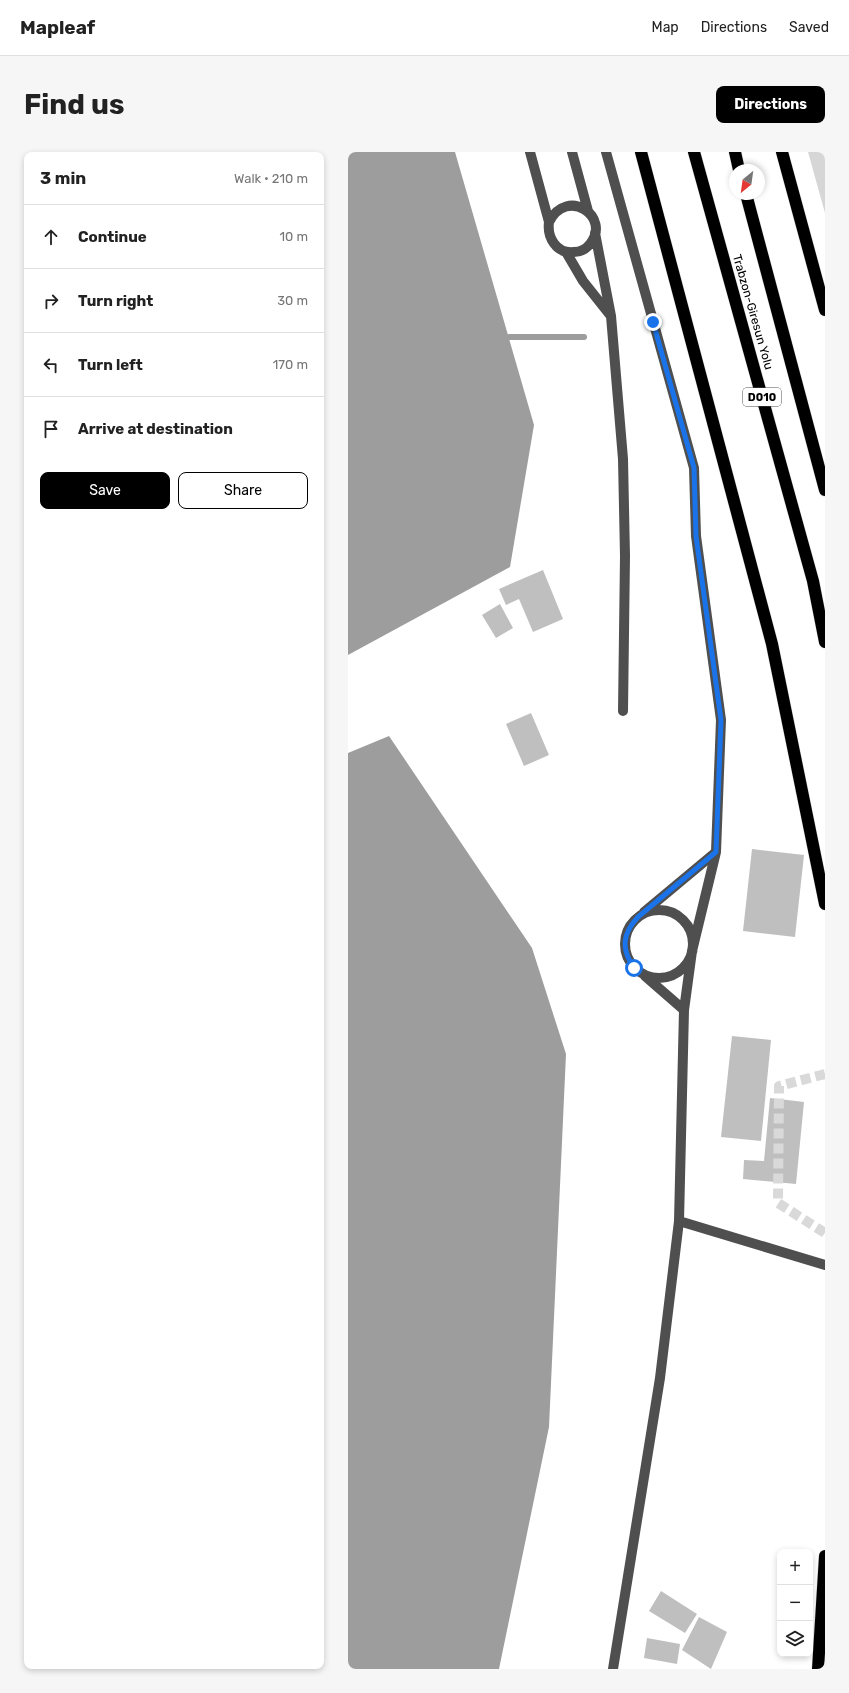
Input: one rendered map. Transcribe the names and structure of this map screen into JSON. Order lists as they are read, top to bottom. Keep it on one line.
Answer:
{"streets":{"highway":["Trabzon-Giresun Yolu","D010"]},"north":"bottom left","page":{"header":"Mapleaf","nav":["Map","Directions","Saved"],"buttons":["Directions",["Save","Share"]],"title":"Find us","heading":["3 min","Walk · 210 m"],"list":[["Continue","10 m"],["Turn right","30 m"],["Turn left","170 m"],"Arrive at destination"],"map_buttons":["+","−"]}}
